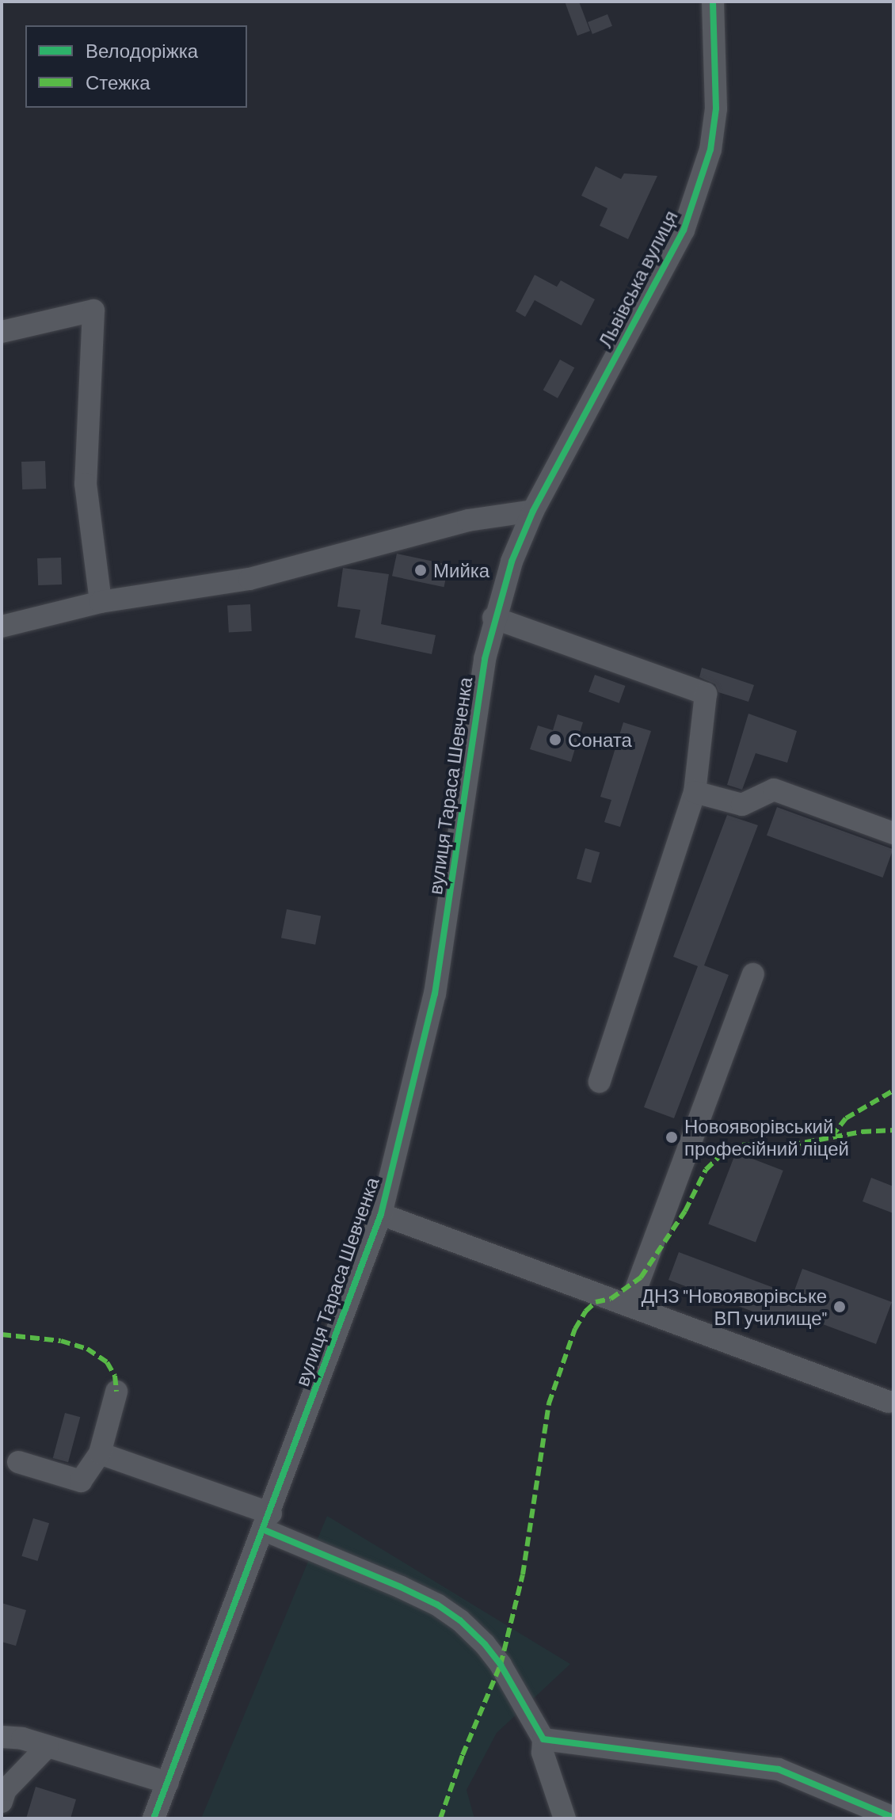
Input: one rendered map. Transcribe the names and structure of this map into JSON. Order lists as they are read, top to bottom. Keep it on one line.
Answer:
{"streets":{"street":["Львівська вулиця","вулиця Тараса Шевченка"]},"crossings":[["Львівська вулиця","вулиця Тараса Шевченка"]],"places":["Мийка","Соната","Новояворівський професійний ліцей","ДНЗ \"Новояворівське ВП училище\""],"legend":["Велодоріжка","Стежка"]}
